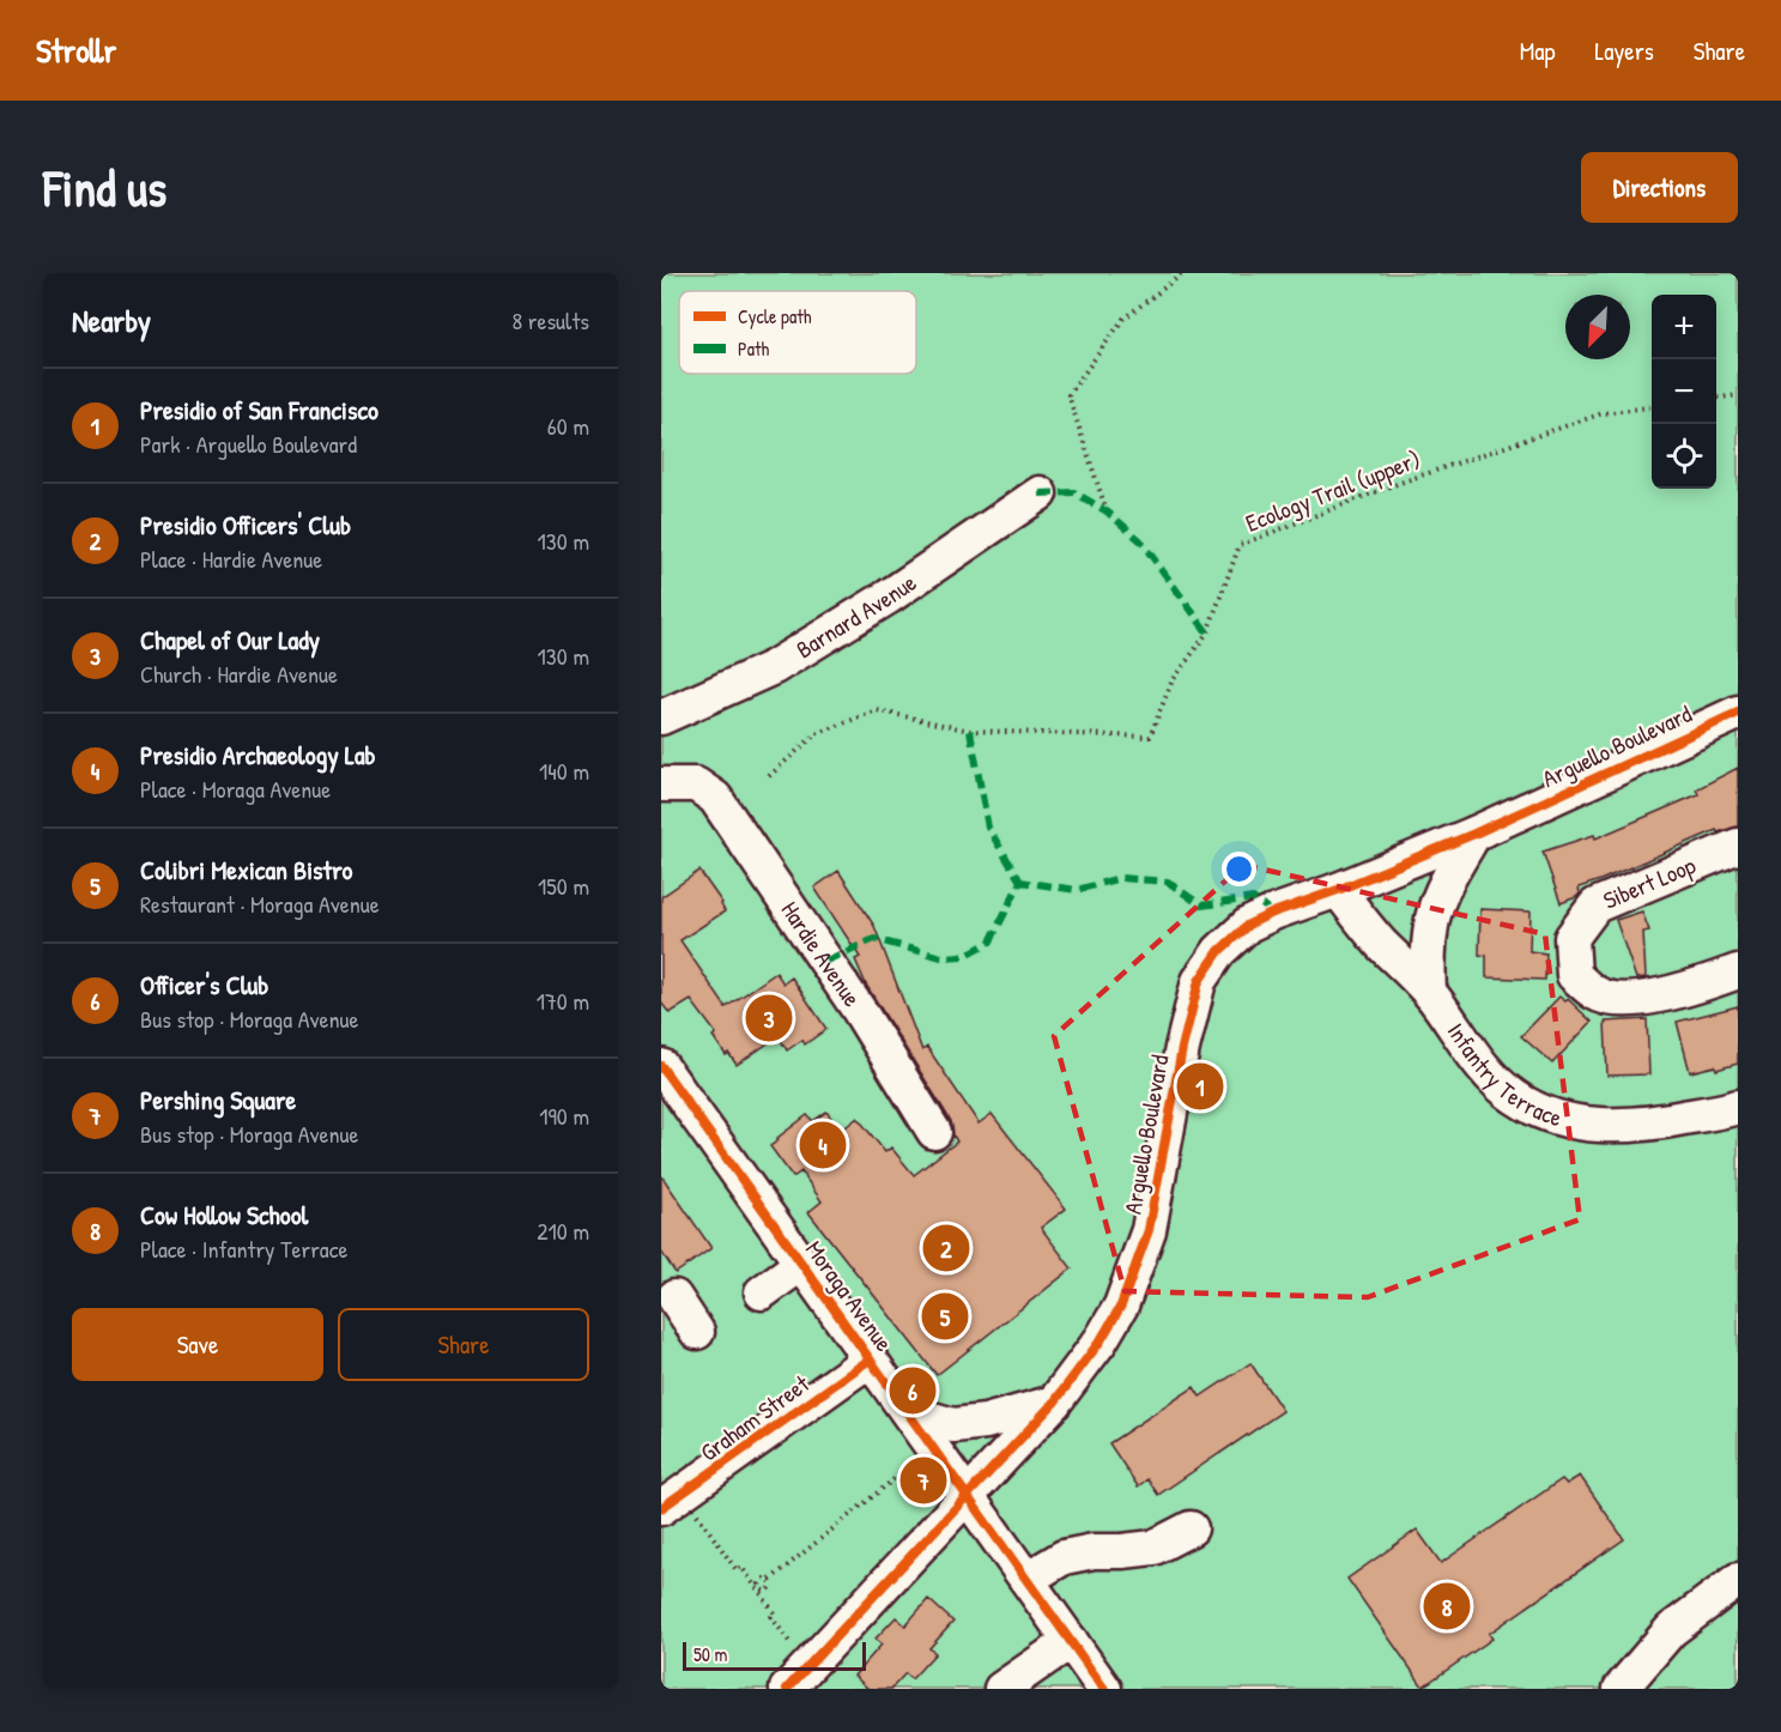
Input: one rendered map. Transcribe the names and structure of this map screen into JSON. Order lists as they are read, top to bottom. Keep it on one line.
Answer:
{"streets":{"street":["Barnard Avenue","Arguello Boulevard","Sibert Loop","Hardie Avenue","Infantry Terrace","Moraga Avenue","Graham Street"],"path":["Ecology Trail (upper)"]},"crossings":[["Arguello Boulevard","Infantry Terrace"],["Arguello Boulevard","Moraga Avenue"],["Moraga Avenue","Graham Street"]],"legend":["Cycle path","Path"],"scale_bar":"50 m","north":"bottom left","page":{"header":"Strollr","nav":["Map","Layers","Share"],"buttons":["Directions",["Save","Share"]],"title":"Find us","heading":["Nearby","8 results"],"map_buttons":["+","−"],"list":[{"mark":"1","name":"Presidio of San Francisco","note":"Park · Arguello Boulevard","value":"60 m"},{"mark":"2","name":"Presidio Officers' Club","note":"Place · Hardie Avenue","value":"130 m"},{"mark":"3","name":"Chapel of Our Lady","note":"Church · Hardie Avenue","value":"130 m"},{"mark":"4","name":"Presidio Archaeology Lab","note":"Place · Moraga Avenue","value":"140 m"},{"mark":"5","name":"Colibri Mexican Bistro","note":"Restaurant · Moraga Avenue","value":"150 m"},{"mark":"6","name":"Officer's Club","note":"Bus stop · Moraga Avenue","value":"170 m"},{"mark":"7","name":"Pershing Square","note":"Bus stop · Moraga Avenue","value":"190 m"},{"mark":"8","name":"Cow Hollow School","note":"Place · Infantry Terrace","value":"210 m"}],"pins":["3","1","4","2","5","6","7","8"],"scale":"50 m"}}
